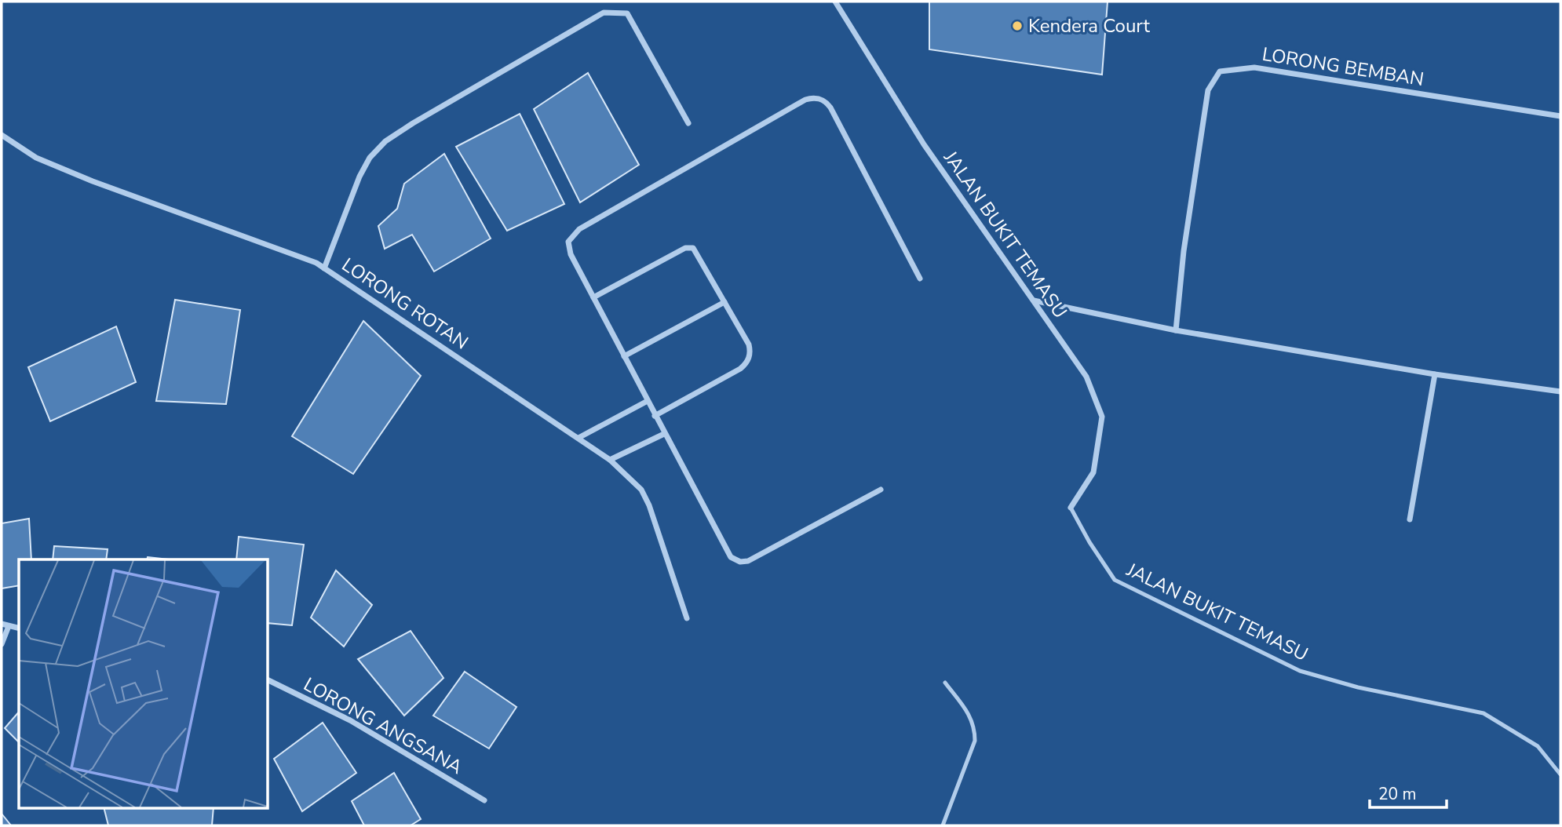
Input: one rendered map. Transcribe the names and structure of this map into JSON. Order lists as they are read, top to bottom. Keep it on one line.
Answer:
{"streets":{"street":["LORONG BEMBAN","JALAN BUKIT TEMASU","LORONG ROTAN","LORONG ANGSANA"]},"places":["Kendera Court"],"scale_bar":"20 m"}
